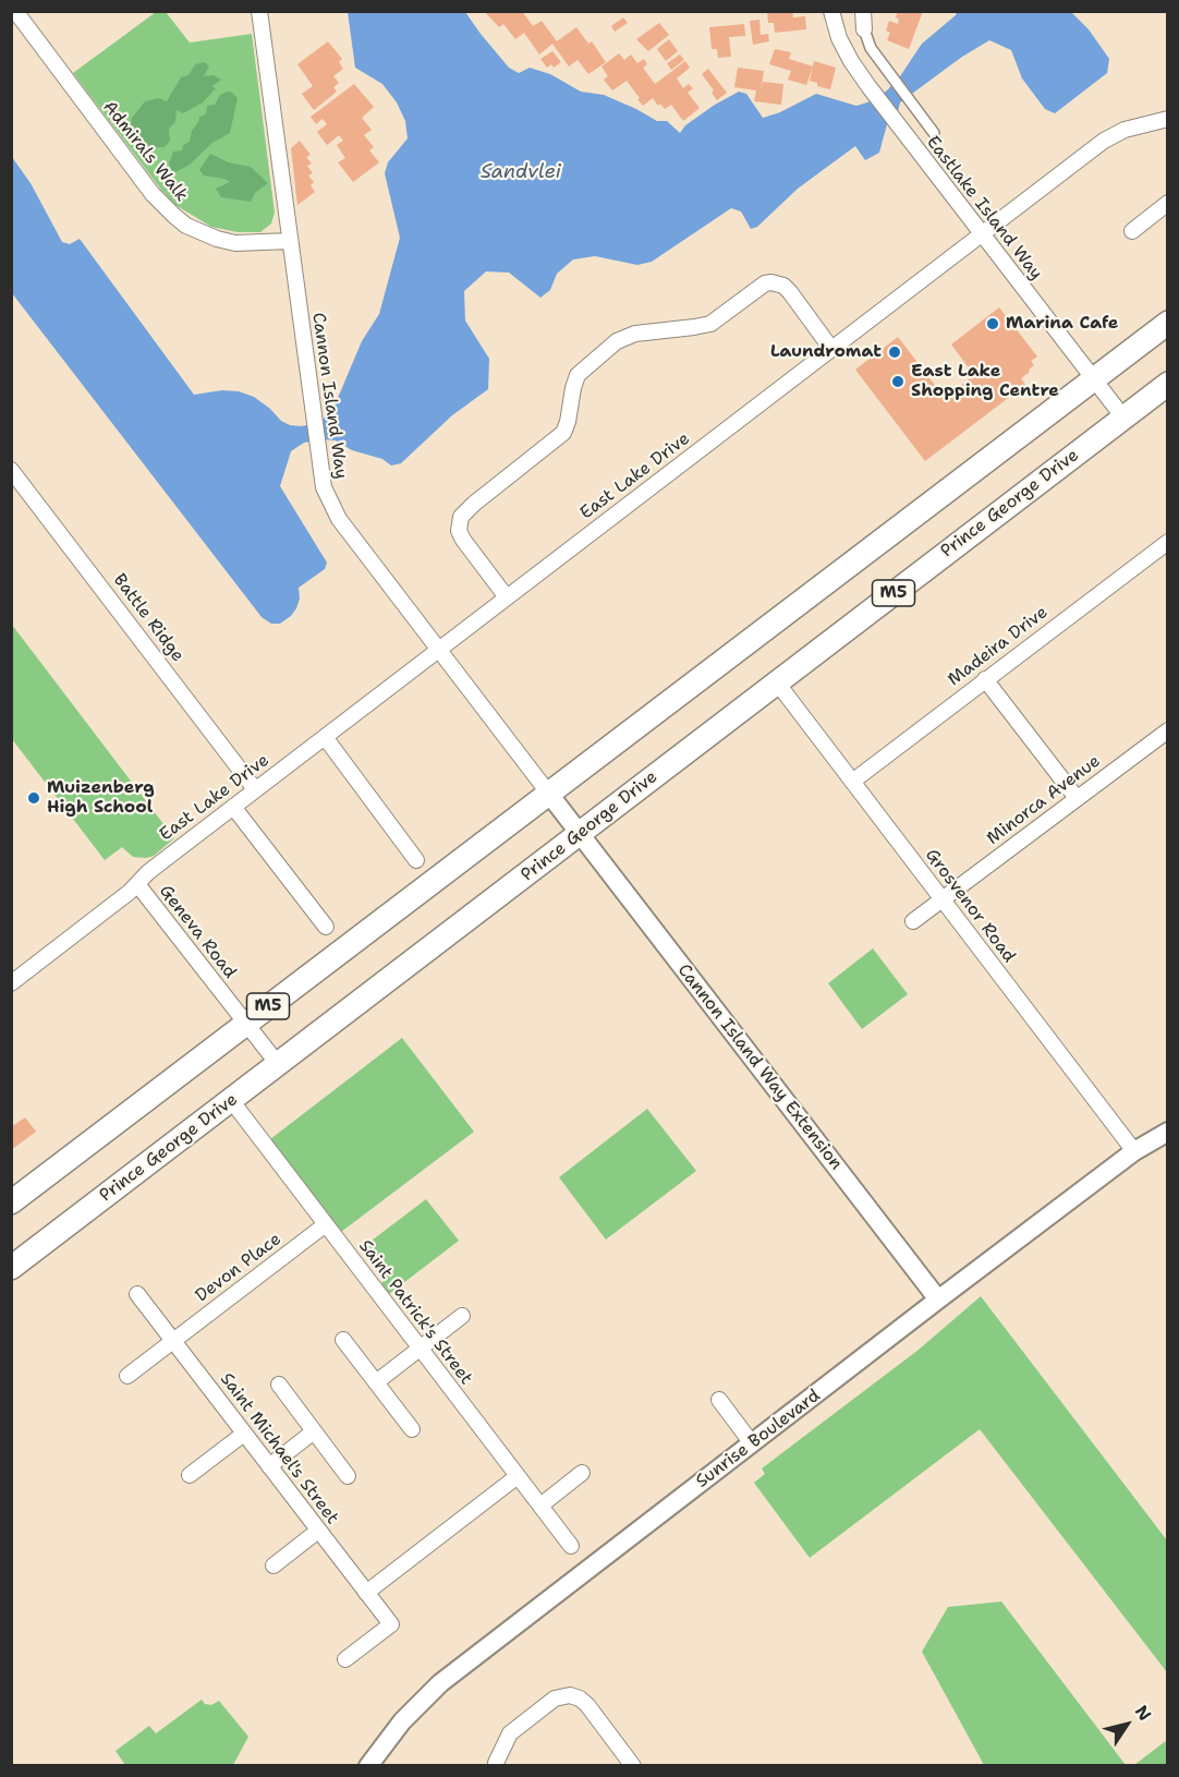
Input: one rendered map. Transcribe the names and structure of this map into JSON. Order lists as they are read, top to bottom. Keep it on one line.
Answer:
{"streets":{"main road":["Prince George Drive","M5"],"street":["Admirals Walk","Eastlake Island Way","Cannon Island Way","East Lake Drive","Battle Ridge","Madeira Drive","Minorca Avenue","Grosvenor Road","Geneva Road","Cannon Island Way Extension","Devon Place","Saint Patrick's Street","Sunrise Boulevard","Saint Michael's Street"]},"crossings":[["Admirals Walk","Cannon Island Way"],["Eastlake Island Way","East Lake Drive"],["Eastlake Island Way","Prince George Drive"],["Eastlake Island Way","M5"],["Cannon Island Way","East Lake Drive"],["Cannon Island Way","M5"],["Cannon Island Way","Cannon Island Way Extension"],["East Lake Drive","Battle Ridge"],["East Lake Drive","Geneva Road"],["Prince George Drive","Grosvenor Road"],["Prince George Drive","Geneva Road"],["Prince George Drive","Cannon Island Way Extension"],["Prince George Drive","Saint Patrick's Street"],["M5","Geneva Road"],["M5","Cannon Island Way Extension"],["Madeira Drive","Grosvenor Road"],["Minorca Avenue","Grosvenor Road"],["Grosvenor Road","Sunrise Boulevard"],["Cannon Island Way Extension","Sunrise Boulevard"],["Devon Place","Saint Patrick's Street"],["Devon Place","Saint Michael's Street"]],"water":["Sandvlei"],"places":["Marina Cafe","Laundromat","East Lake Shopping Centre","Muizenberg High School"],"north":"top right"}
